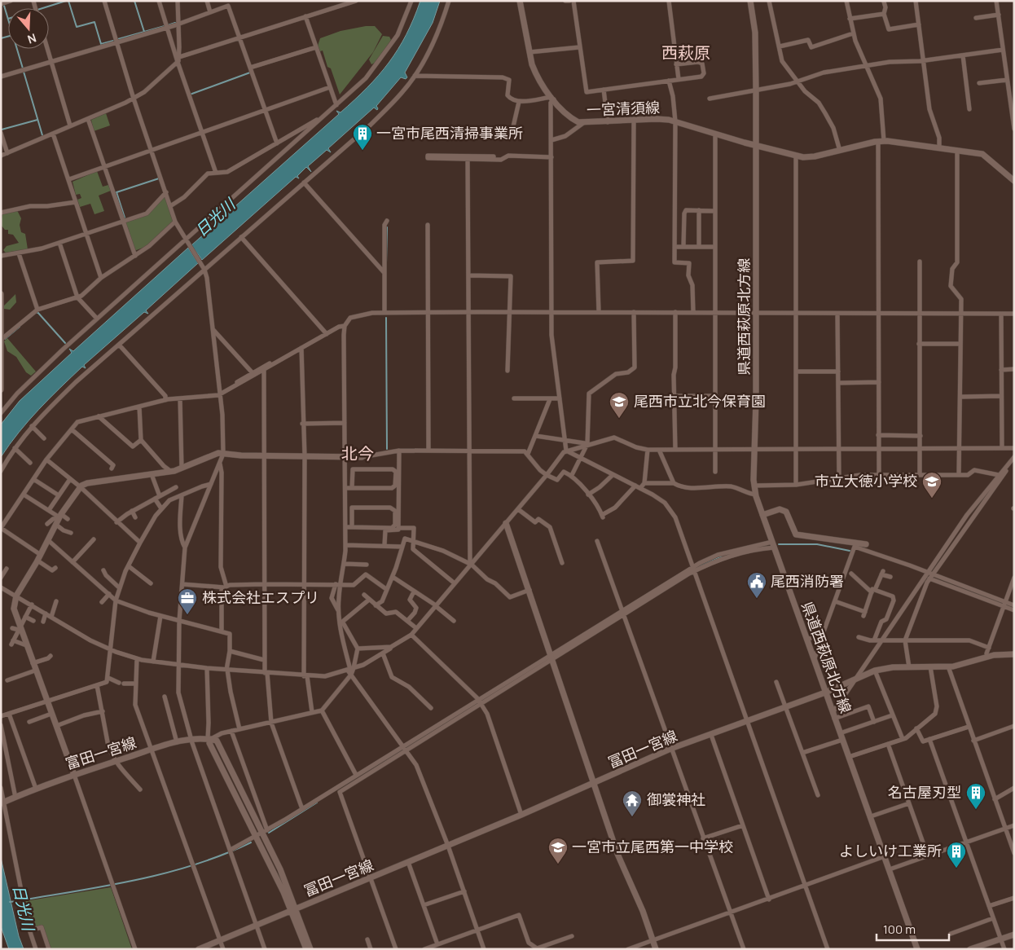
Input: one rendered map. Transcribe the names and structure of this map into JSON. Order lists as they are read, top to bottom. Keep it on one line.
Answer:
{"streets":{"main road":["一宮清須線","県道西萩原北方線","冨田一宮線","富田一宮線"]},"crossings":[["一宮清須線","県道西萩原北方線"],["県道西萩原北方線","冨田一宮線"]],"districts":["西萩原","北今"],"water":["日光川"],"places":{"building":["一宮市尾西清掃事業所","名古屋刃型","よしいけ工業所"],"school or university":["尾西市立北今保育園","市立大徳小学校","一宮市立尾西第一中学校"],"public building":["尾西消防署"],"office":["株式会社エスプリ"],"temple":["御裳神社"]},"scale_bar":"100 m","north":"bottom"}
